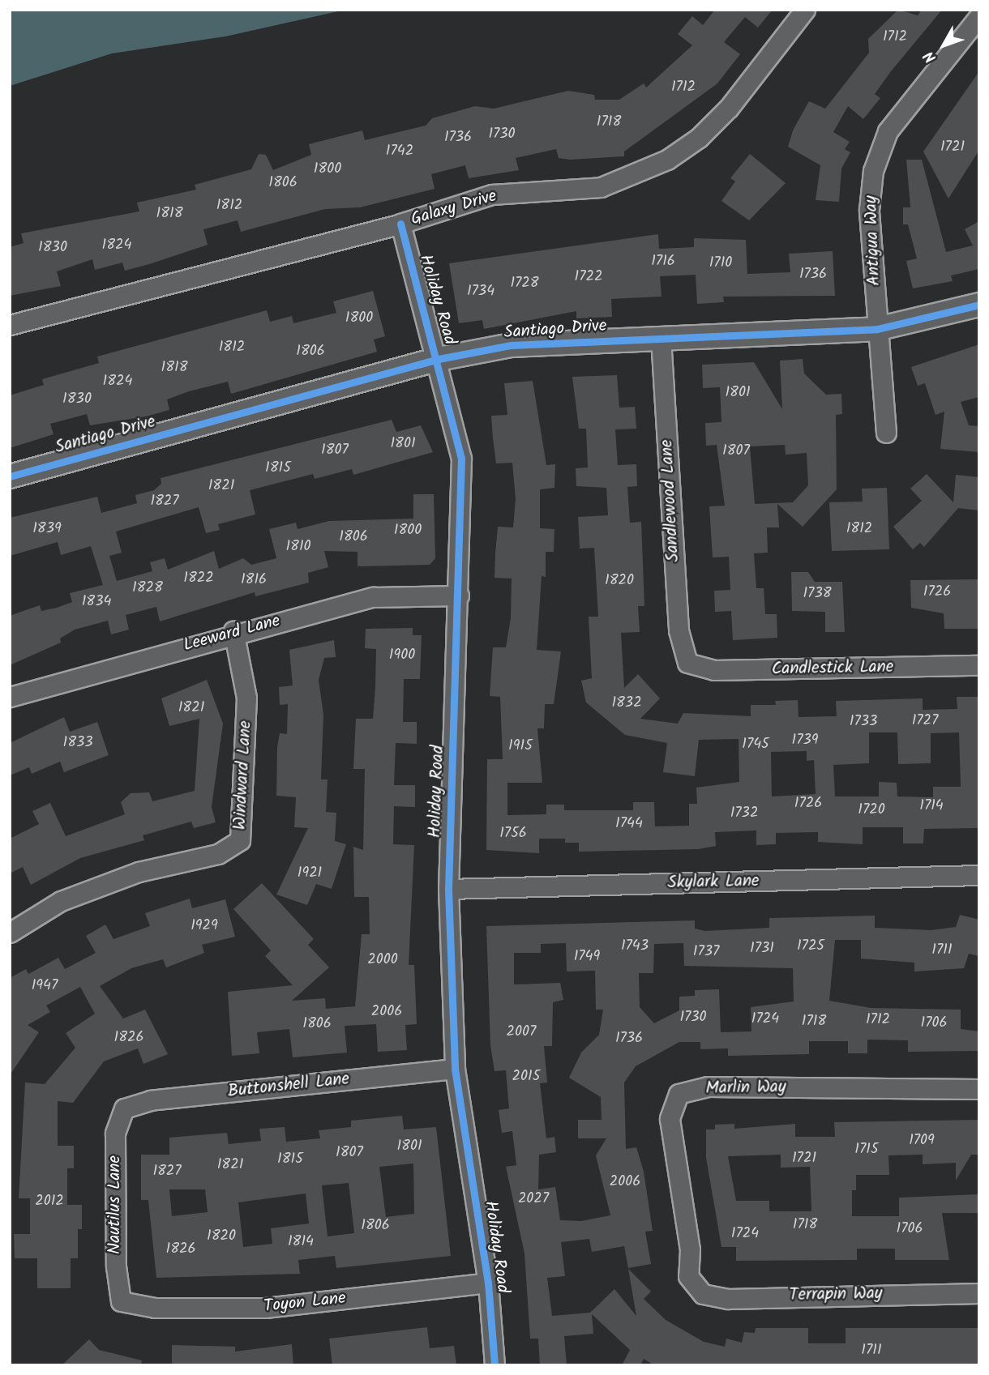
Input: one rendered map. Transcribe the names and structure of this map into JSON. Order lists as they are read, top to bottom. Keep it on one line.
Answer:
{"streets":{"street":["Galaxy Drive","Antigua Way","Holiday Road","Santiago Drive","Sandlewood Lane","Leeward Lane","Candlestick Lane","Windward Lane","Skylark Lane","Buttonshell Lane","Marlin Way","Nautilus Lane","Terrapin Way","Toyon Lane"]},"crossings":[["Galaxy Drive","Holiday Road"],["Antigua Way","Santiago Drive"],["Holiday Road","Santiago Drive"],["Holiday Road","Leeward Lane"],["Holiday Road","Skylark Lane"],["Holiday Road","Buttonshell Lane"],["Holiday Road","Toyon Lane"],["Santiago Drive","Sandlewood Lane"],["Sandlewood Lane","Candlestick Lane"],["Leeward Lane","Windward Lane"],["Buttonshell Lane","Nautilus Lane"],["Marlin Way","Terrapin Way"],["Nautilus Lane","Toyon Lane"]],"house_numbers":["1712","1712","1718","1730","1736","1721","1742","1800","1806","1812","1818","1824","1830","1716","1710","1736","1722","1728","1734","1800","1812","1806","1818","1824","1801","1830","1801","1807","1807","1815","1821","1827","1839","1812","1800","1806","1810","1822","1816","1820","1828","1726","1738","1834","1900","1832","1821","1727","1733","1739","1833","1745","1915","1726","1714","1720","1732","1744","1756","1921","1929","1743","1725","1731","1711","1737","1749","2000","1947","2006","1730","1724","1712","1718","1706","1806","2007","1826","1736","2015","1709","1801","1715","1807","1721","1815","1821","1827","2006","2027","2012","1718","1806","1706","1724","1820","1814","1826","1711"],"north":"bottom left"}
